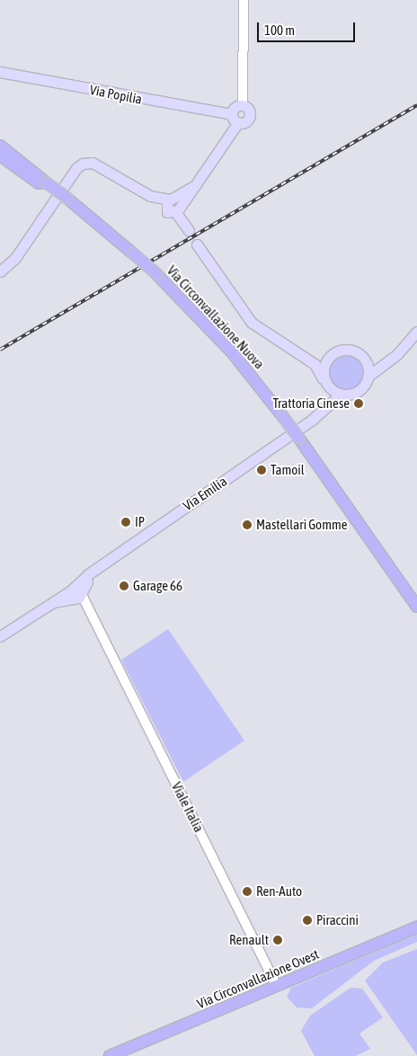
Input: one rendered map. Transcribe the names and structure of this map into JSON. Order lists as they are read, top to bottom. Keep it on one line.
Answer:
{"streets":{"main road":["Via Popilia","Via Circonvallazione Nuova","Via Emilia","Via Circonvallazione Ovest"],"street":["Viale Italia"]},"crossings":[["Via Emilia","Viale Italia"],["Viale Italia","Via Circonvallazione Ovest"]],"places":["Trattoria Cinese","Tamoil","IP","Mastellari Gomme","Garage 66","Ren-Auto","Piraccini","Renault"],"scale_bar":"100 m"}
